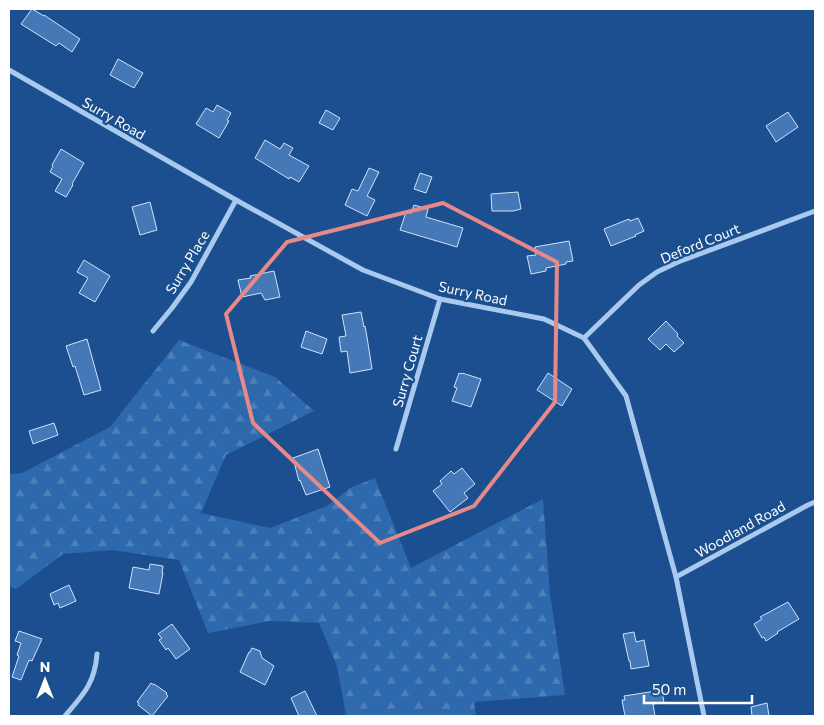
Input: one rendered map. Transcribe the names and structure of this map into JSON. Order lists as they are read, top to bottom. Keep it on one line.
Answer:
{"streets":{"street":["Surry Road","Deford Court","Surry Place","Surry Court","Woodland Road"]},"crossings":[["Surry Road","Deford Court"],["Surry Road","Surry Place"],["Surry Road","Surry Court"],["Surry Road","Woodland Road"]],"scale_bar":"50 m","north":"top"}
